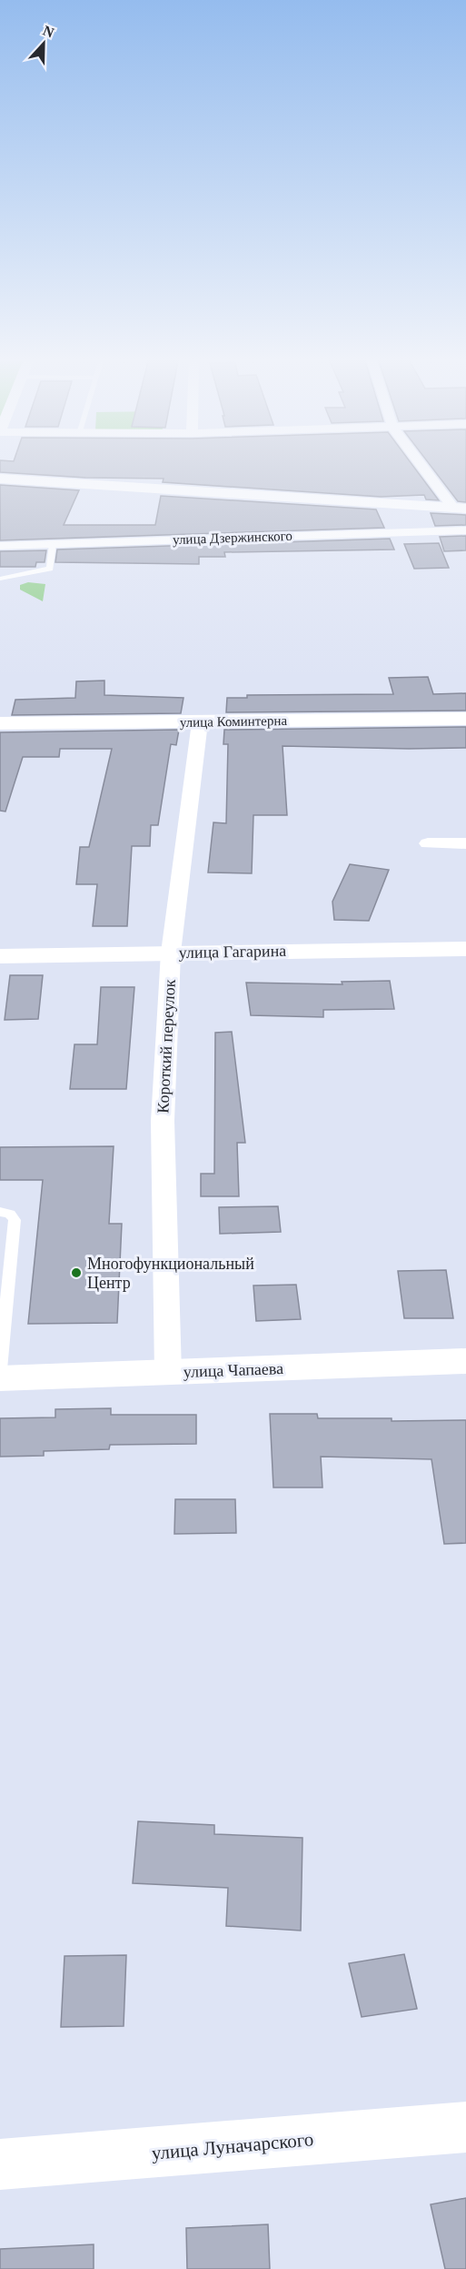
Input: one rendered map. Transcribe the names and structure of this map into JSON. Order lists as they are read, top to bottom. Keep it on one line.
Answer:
{"streets":{"main road":["улица Чапаева","улица Луначарского"],"street":["улица Дзержинского","улица Коминтерна","улица Гагарина","Короткий переулок"]},"crossings":[["улица Коминтерна","Короткий переулок"],["улица Гагарина","Короткий переулок"],["Короткий переулок","улица Чапаева"]],"places":["Многофункциональный Центр"],"north":"top"}
